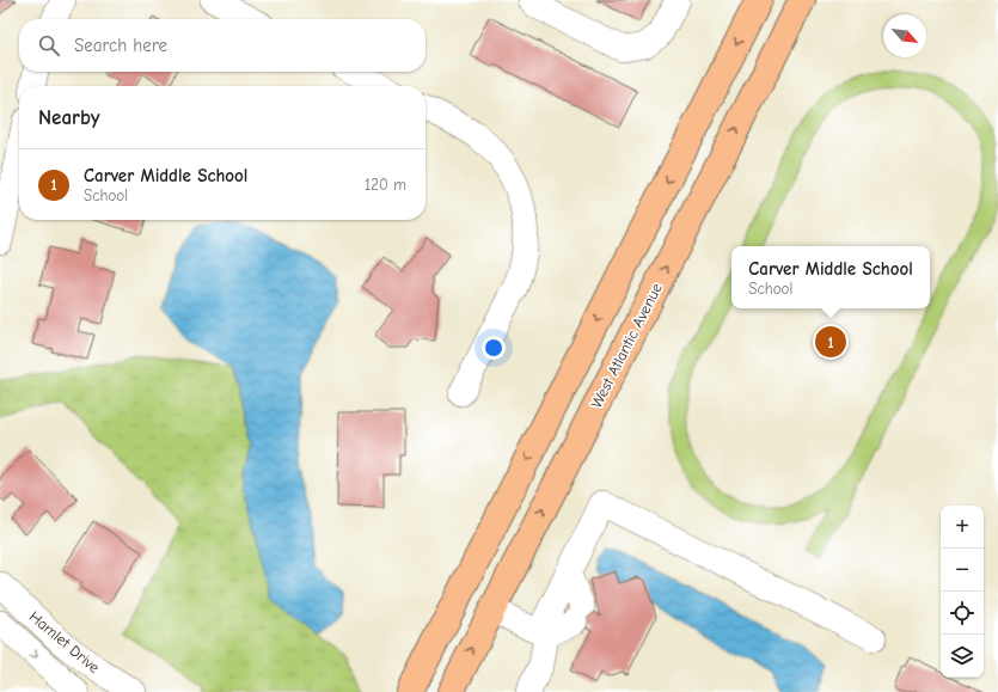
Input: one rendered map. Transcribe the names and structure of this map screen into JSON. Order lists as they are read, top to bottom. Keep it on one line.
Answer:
{"streets":{"main road":["West Atlantic Avenue"],"street":["Hamlet Drive"]},"north":"bottom right","page":{"search":"Search here","heading":"Nearby","list":[{"mark":"1","name":"Carver Middle School","note":"School","value":"120 m"}],"popup":["Carver Middle School","School"],"pins":"1","map_buttons":["+","−"]}}
